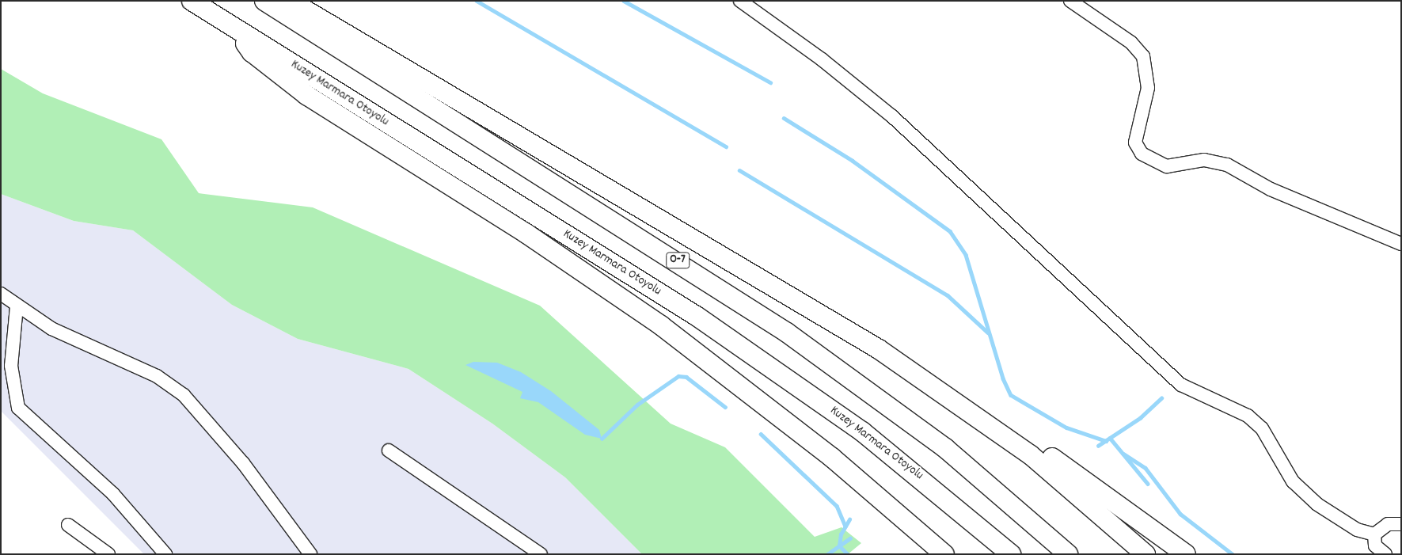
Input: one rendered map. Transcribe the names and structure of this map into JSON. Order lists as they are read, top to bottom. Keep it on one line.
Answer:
{"streets":{"highway":["Kuzey Marmara Otoyolu","O-7"]}}
